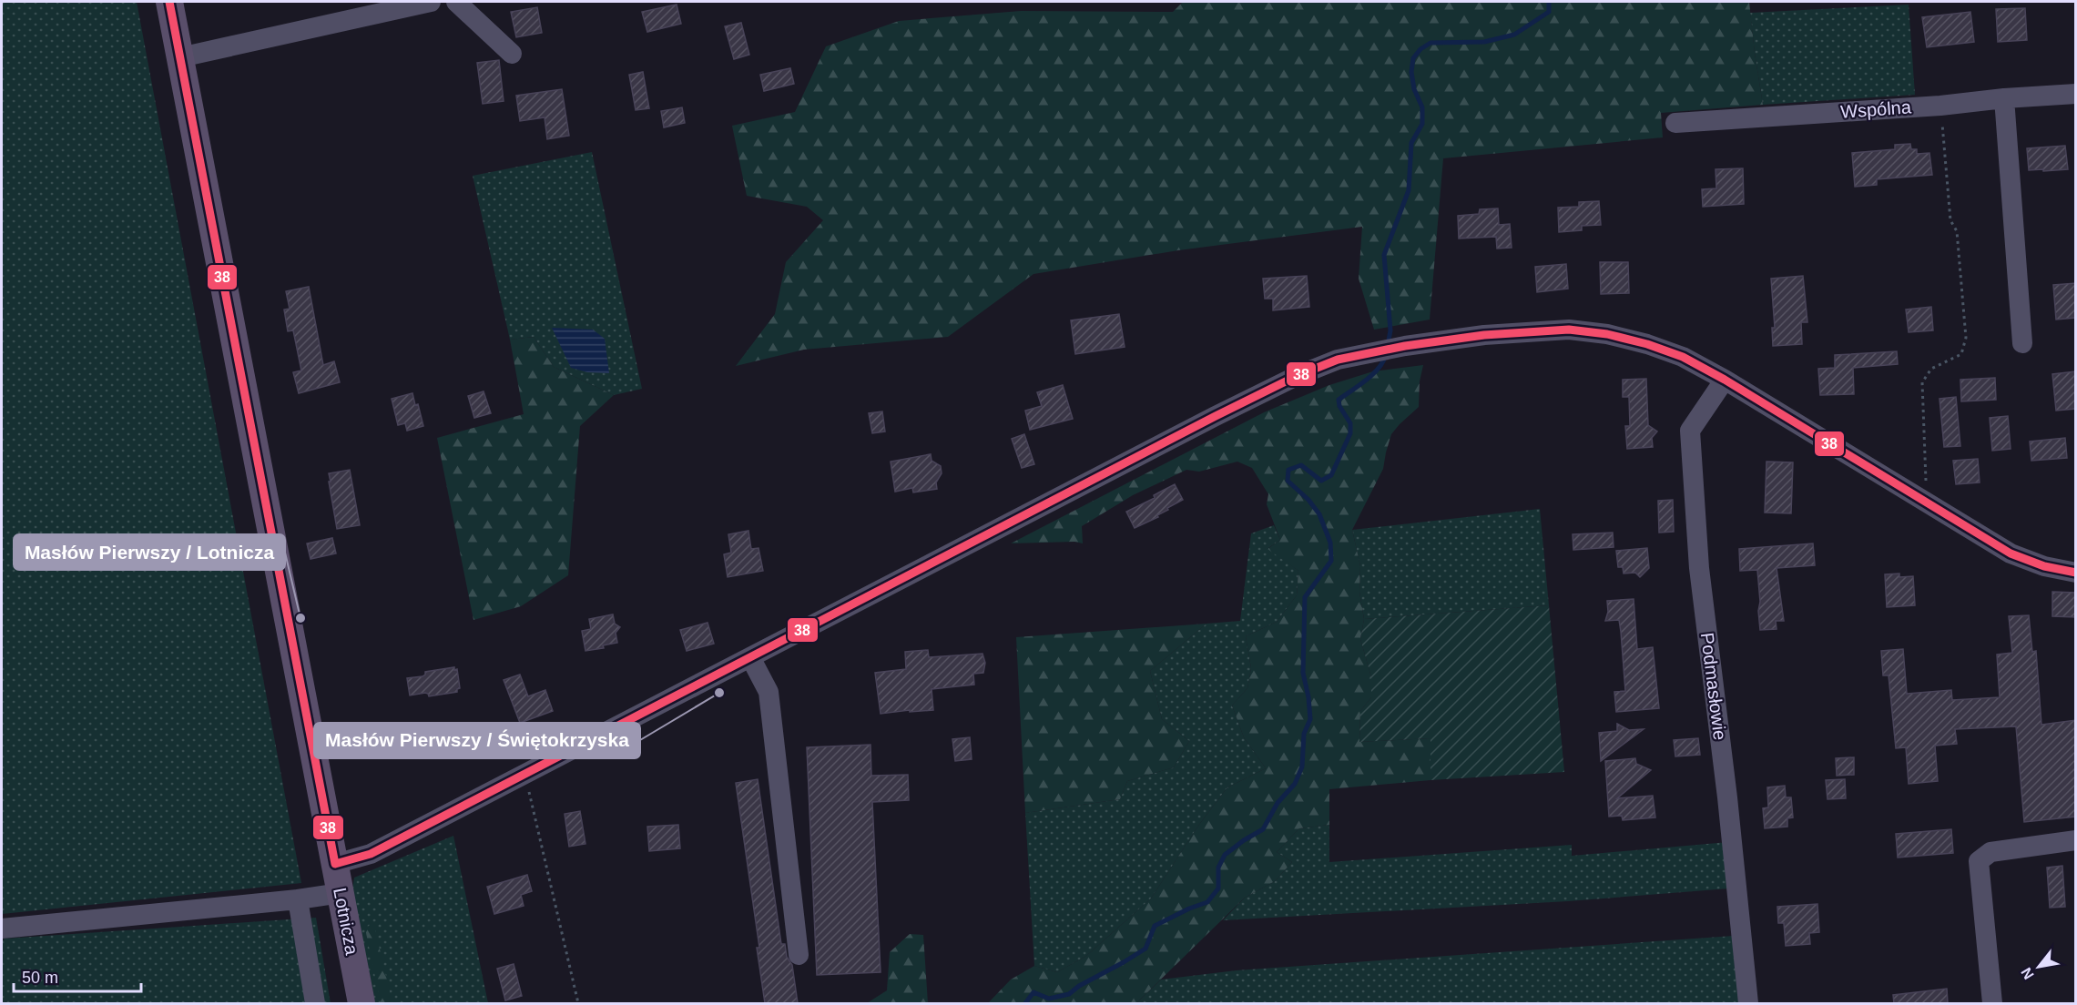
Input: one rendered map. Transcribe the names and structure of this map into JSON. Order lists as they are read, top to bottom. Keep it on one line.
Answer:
{"streets":{"main road":["Lotnicza"],"street":["Wspólna","Podmasłowie"]},"places":["Masłów Pierwszy / Lotnicza","Masłów Pierwszy / Świętokrzyska"],"lines":["transit line 38"],"scale_bar":"50 m","north":"bottom left"}
